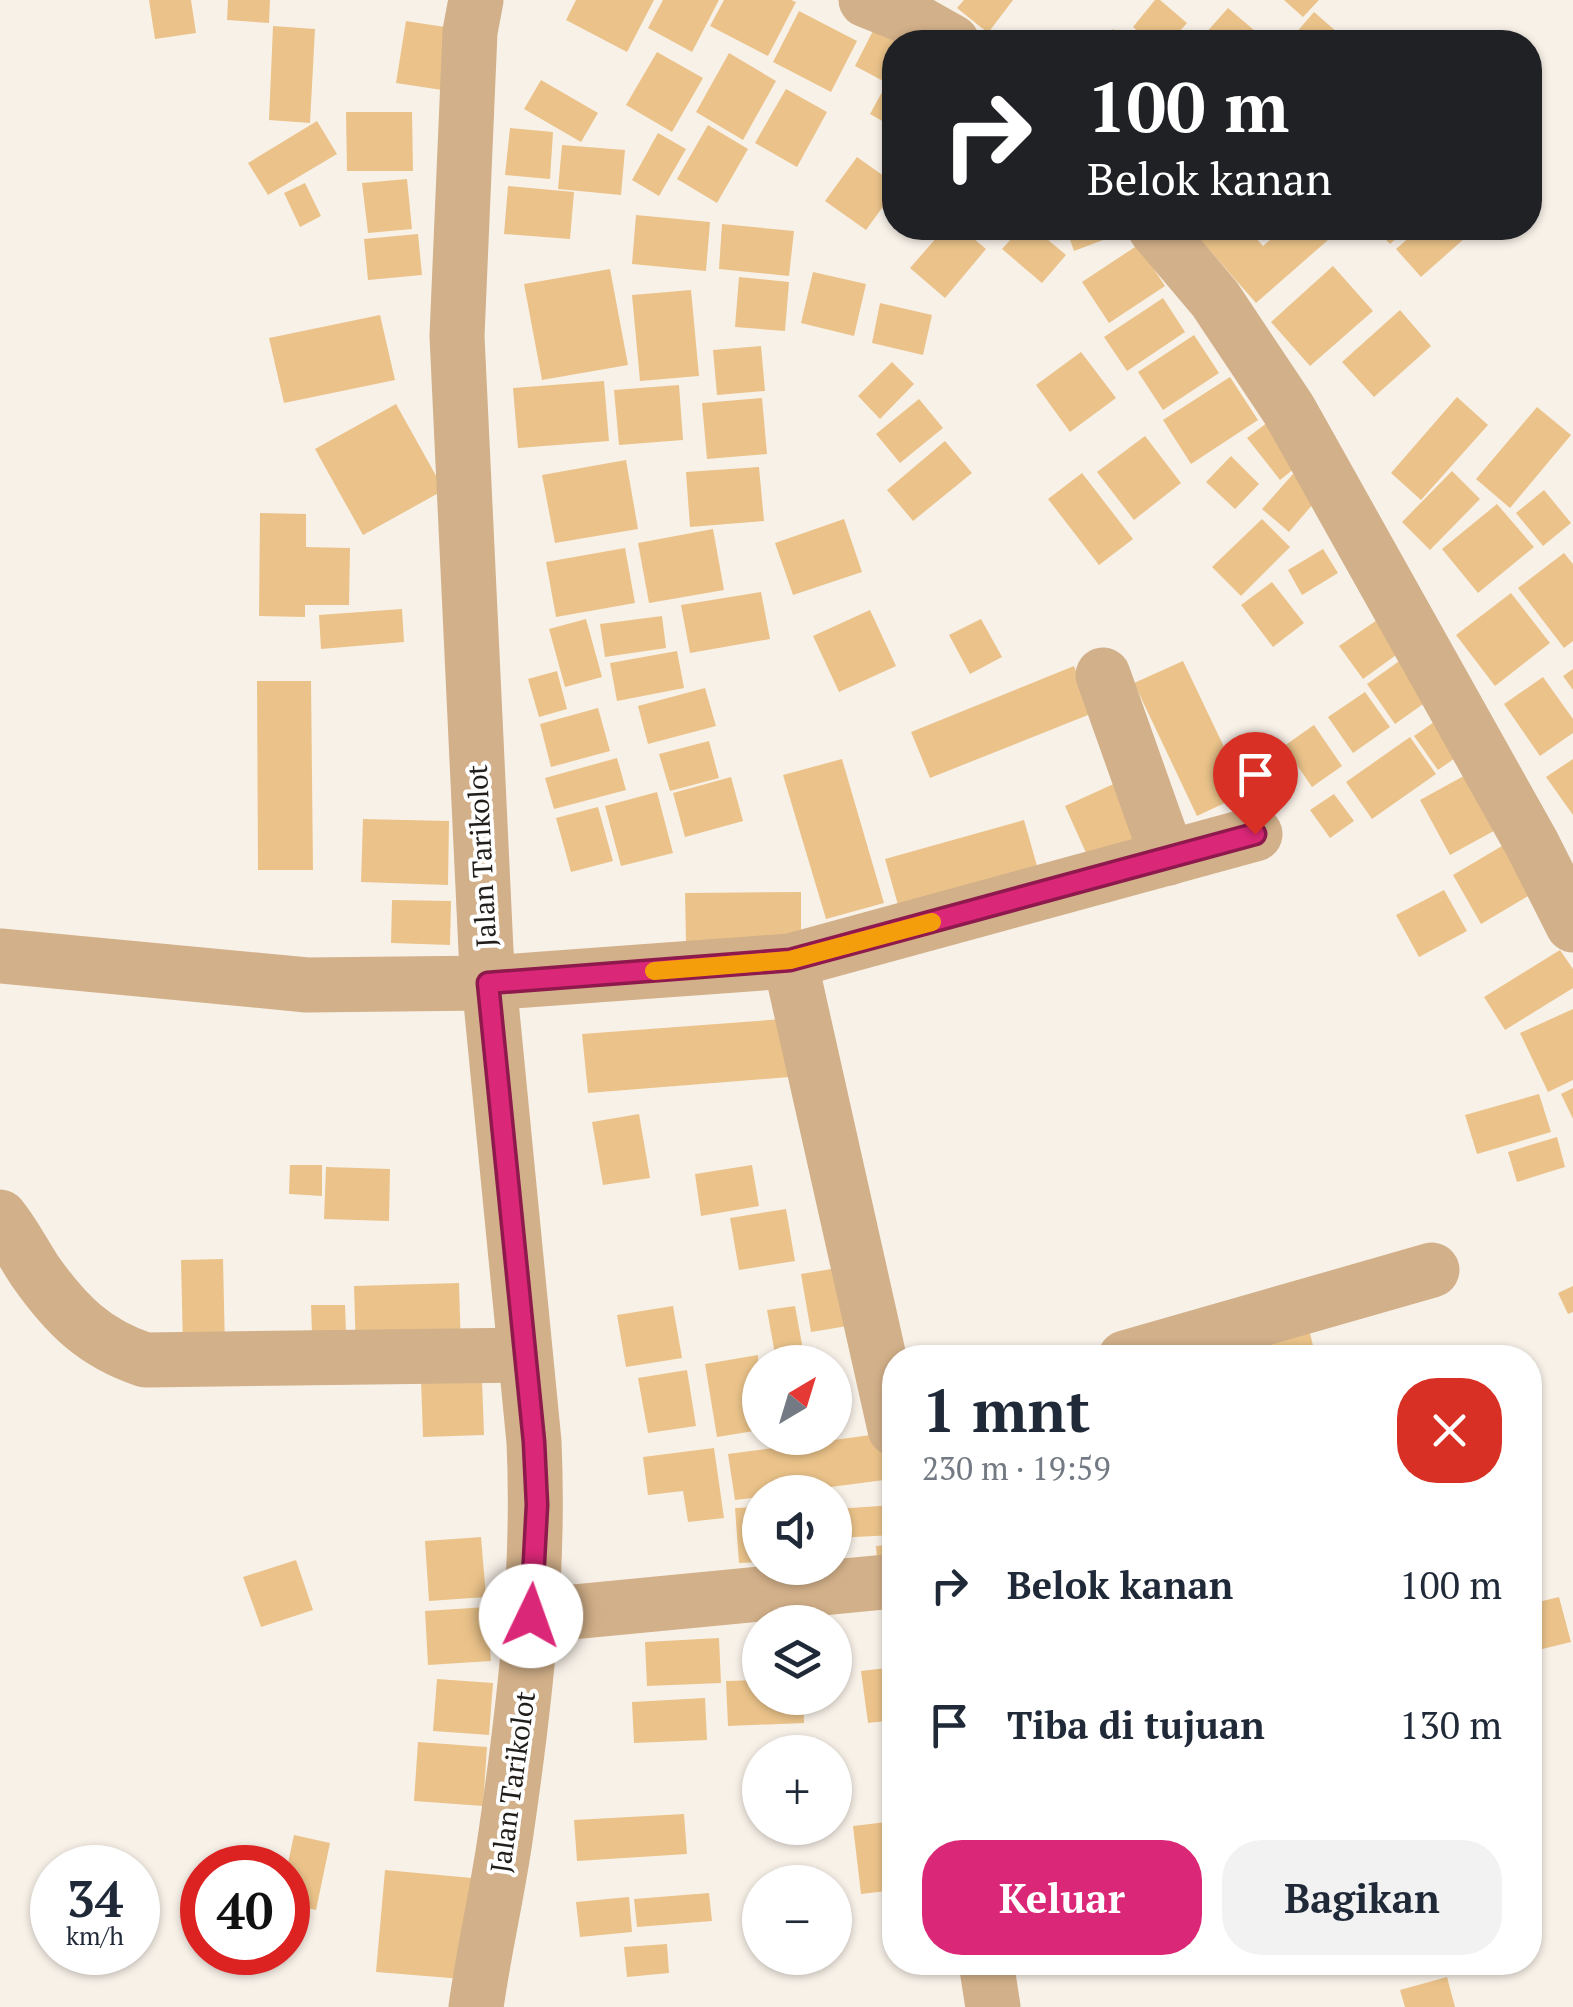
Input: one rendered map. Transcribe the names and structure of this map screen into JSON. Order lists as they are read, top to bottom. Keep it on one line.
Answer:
{"streets":{"street":["Jalan Tarikolot"]},"north":"top right","page":{"turn":["100 m","Belok kanan"],"map_buttons":["+","−"],"heading":["1 mnt","230 m · 19:59"],"list":[{"name":"Belok kanan","value":"100 m"},{"name":"Tiba di tujuan","value":"130 m"}],"buttons":["Keluar","Bagikan"],"speed":"34 km/h","limit":"40"}}
